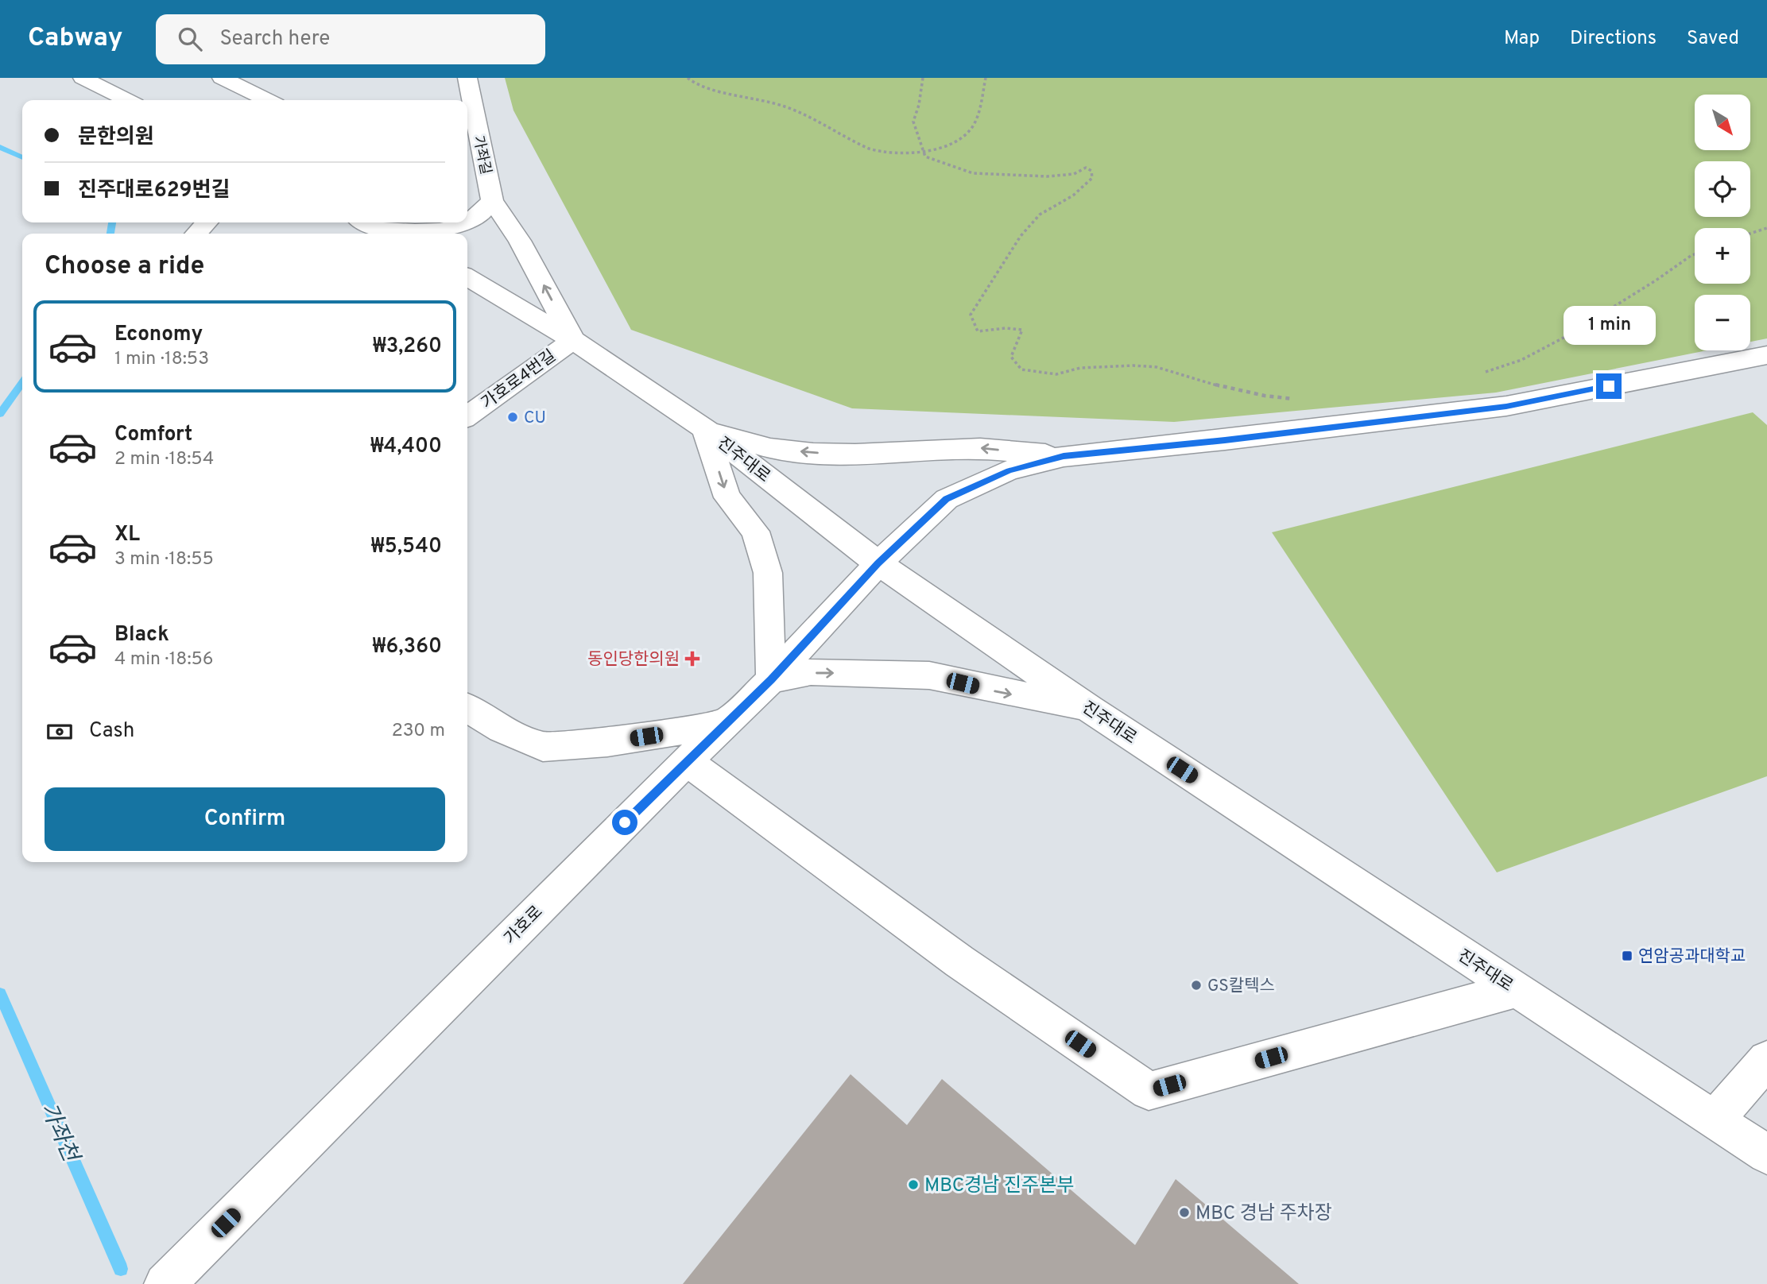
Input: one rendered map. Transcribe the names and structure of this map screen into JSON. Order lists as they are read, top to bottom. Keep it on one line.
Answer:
{"streets":{"street":["가좌길","가호로4번길","진주대로","가호로"]},"crossings":[["가호로4번길","진주대로"],["진주대로","가호로"]],"water":["가좌천"],"places":{"other":["CU","GS칼텍스","MBC경남 진주본부","MBC 경남 주차장"],"health":["동인당한의원"],"transit":["연암공과대학교"]},"north":"bottom right","page":{"header":"Cabway","search":"Search here","nav":["Map","Directions","Saved"],"map_buttons":["+","−"],"banner":["문한의원","진주대로629번길"],"heading":"Choose a ride","list":[{"name":"Economy","note":"1 min · 18:53","value":"₩3,260"},{"name":"Comfort","note":"2 min · 18:54","value":"₩4,400"},{"name":"XL","note":"3 min · 18:55","value":"₩5,540"},{"name":"Black","note":"4 min · 18:56","value":"₩6,360"}],"bubble":"1 min","pay":["Cash","230 m"],"buttons":"Confirm"}}
